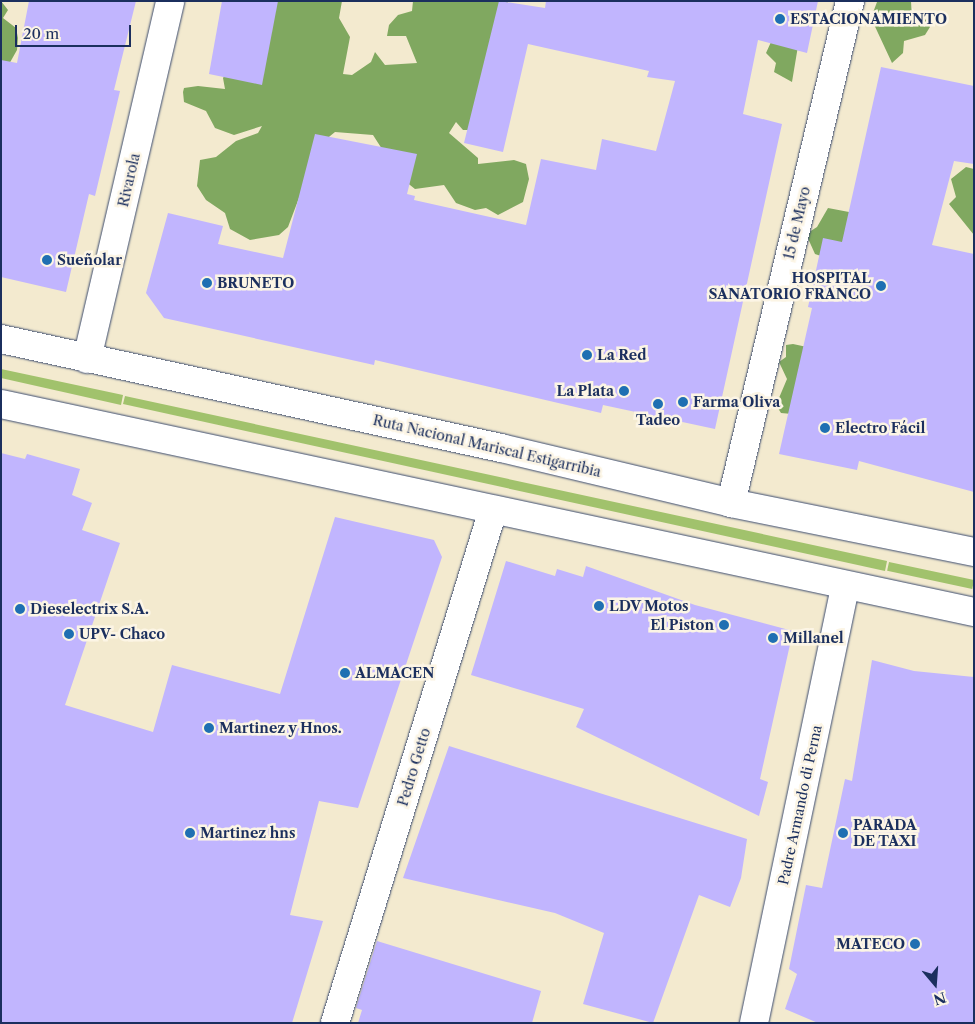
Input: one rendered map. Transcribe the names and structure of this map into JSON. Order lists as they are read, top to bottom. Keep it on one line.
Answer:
{"streets":{"main road":["Rivarola","15 de Mayo","Ruta Nacional Mariscal Estigarribia","Pedro Getto","Padre Armando di Perna"]},"crossings":[["Rivarola","Ruta Nacional Mariscal Estigarribia"],["15 de Mayo","Ruta Nacional Mariscal Estigarribia"]],"places":["ESTACIONAMIENTO","Sueñolar","BRUNETO","HOSPITAL SANATORIO FRANCO","La Red","La Plata","Farma Oliva","Tadeo","Electro Fácil","LDV Motos","Dieselectrix S.A.","El Piston","UPV- Chaco","Millanel","ALMACEN","Martinez y Hnos.","Martinez hns","PARADA DE TAXI","MATECO"],"scale_bar":"20 m","north":"bottom"}
